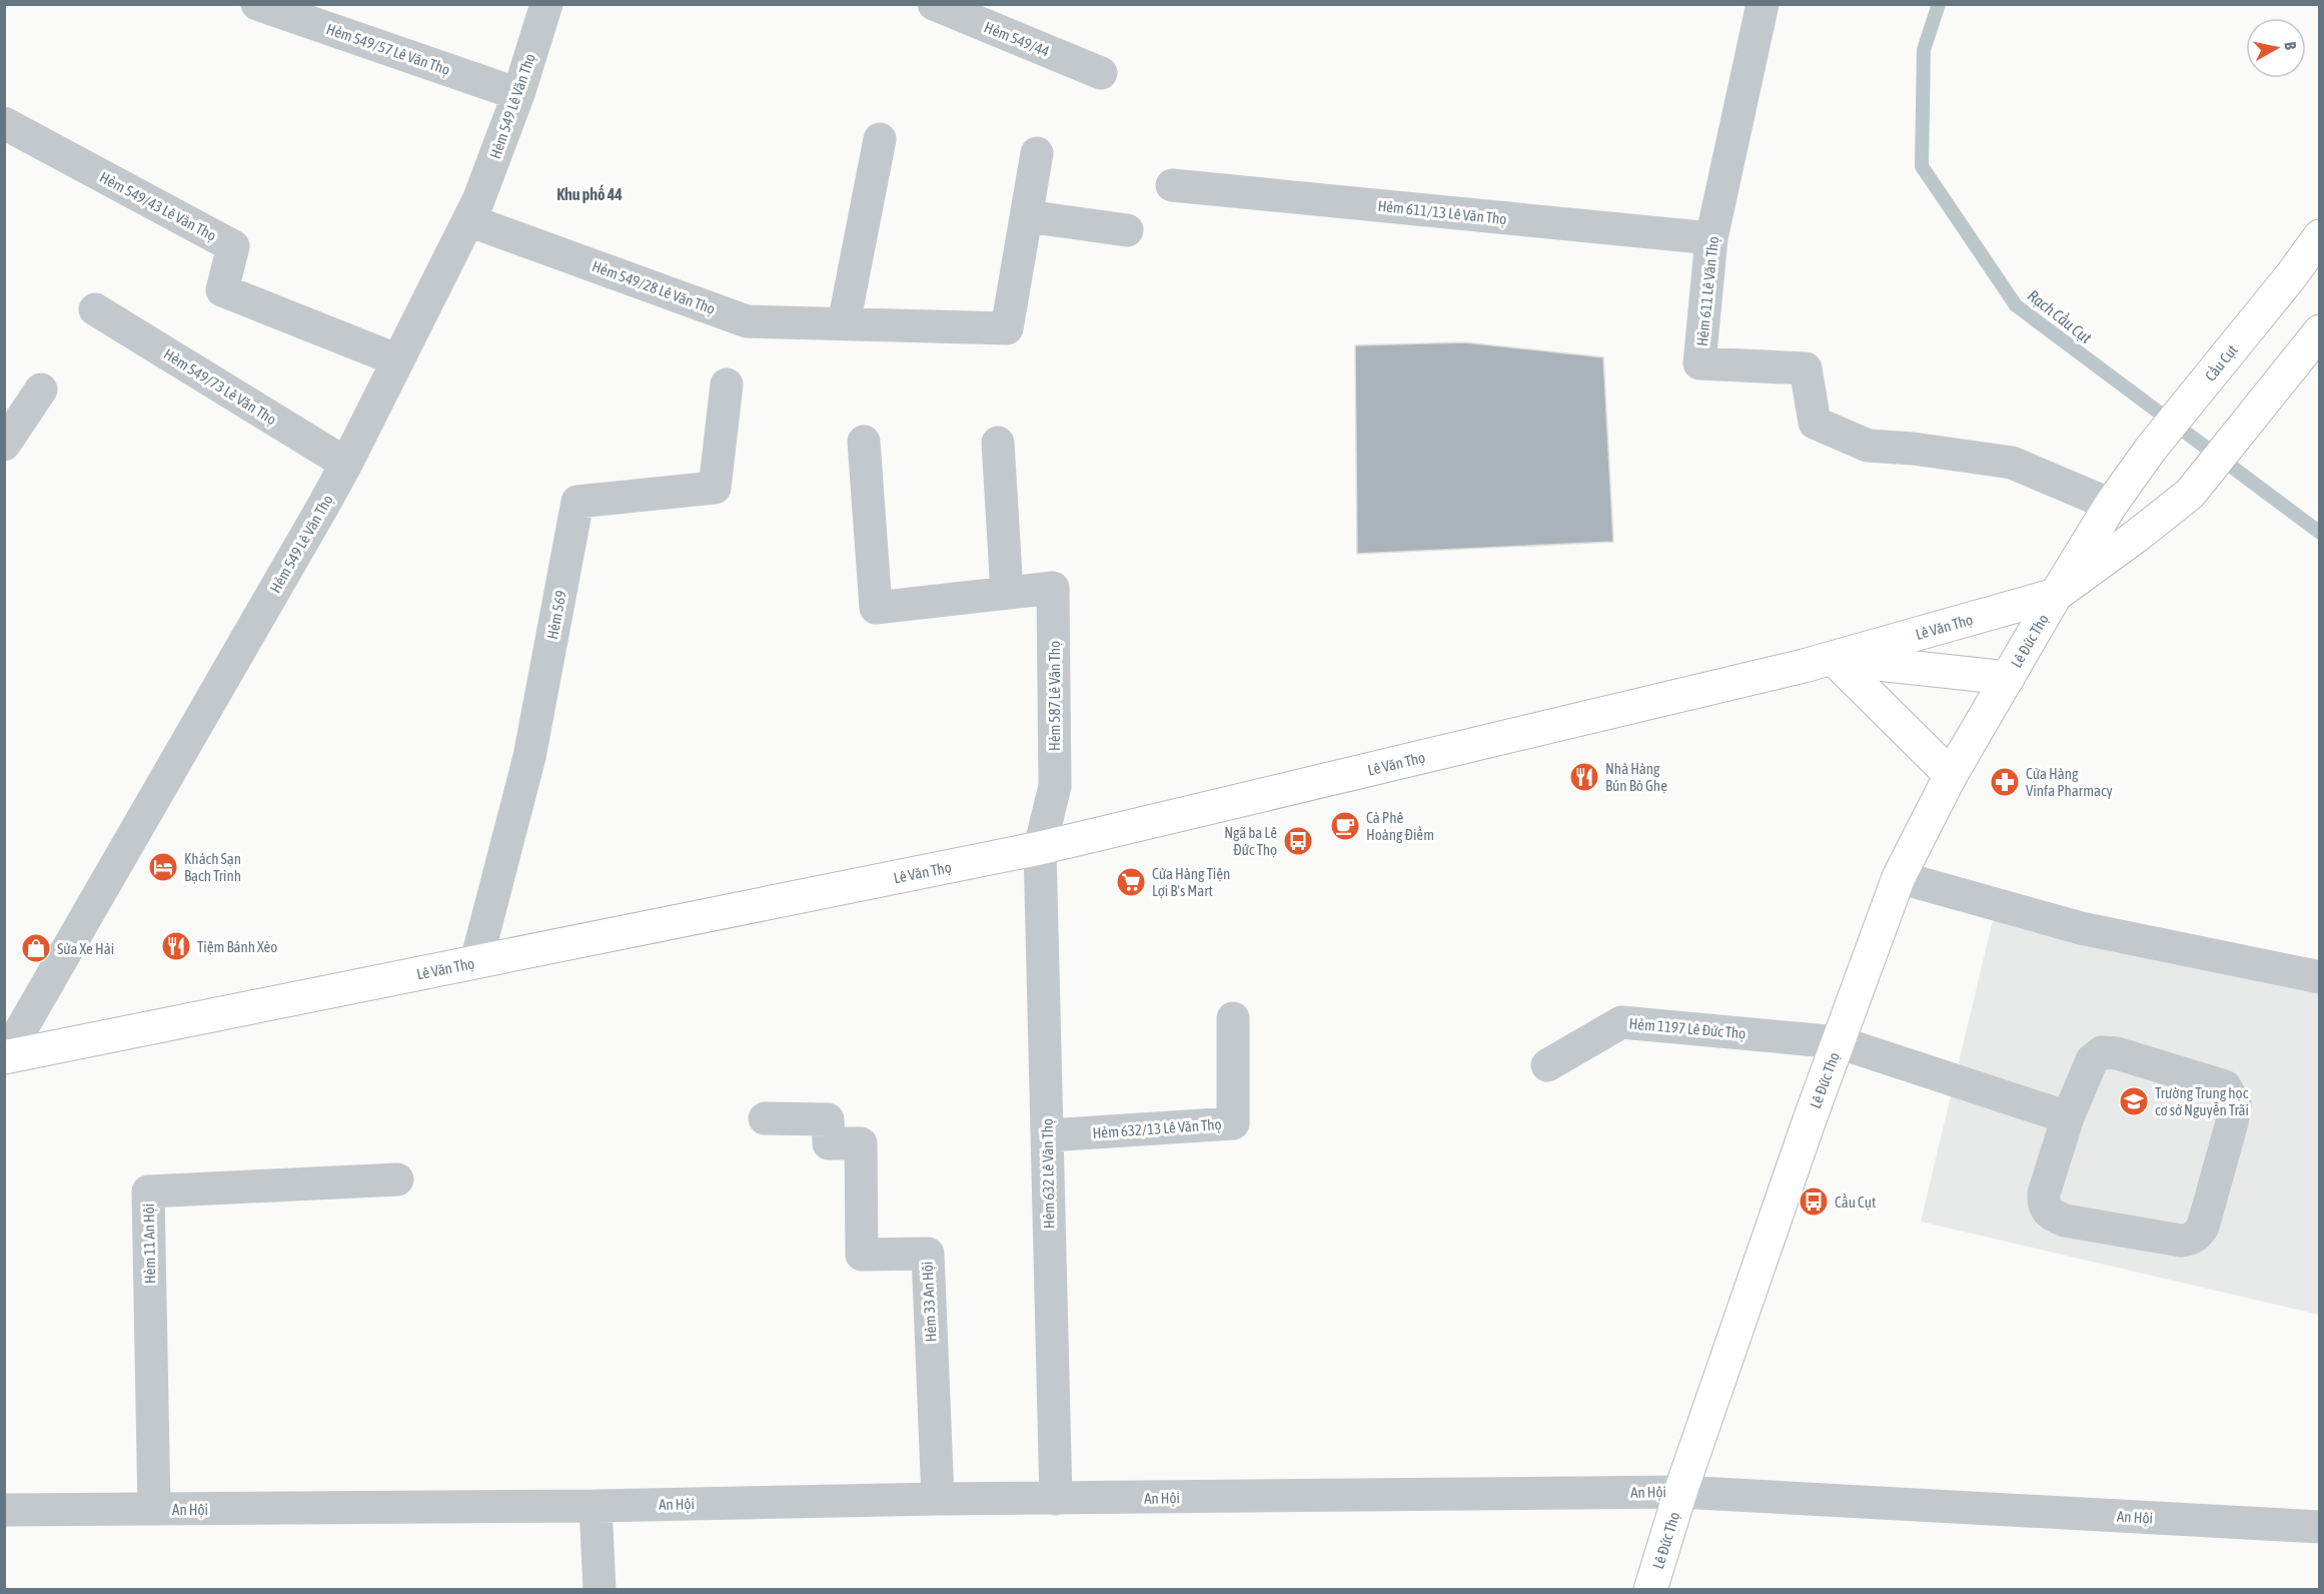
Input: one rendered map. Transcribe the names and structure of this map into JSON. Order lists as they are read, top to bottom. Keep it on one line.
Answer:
{"streets":{"main road":["Cầu Cụt","Lê Văn Thọ","Lê Đức Thọ"],"street":["Hẻm 549/44","Hẻm 549/57 Lê Văn Thọ","Hẻm 549 Lê Văn Thọ","Hẻm 549/43 Lê Văn Thọ","Hẻm 611/13 Lê Văn Thọ","Hẻm 549/28 Lê Văn Thọ","Hẻm 611 Lê Văn Thọ","Hẻm 549/73 Lê Văn Thọ","Hẻm 569","Hẻm 587 Lê Văn Thọ","Hẻm 1197 Lê Đức Thọ","Hẻm 632/13 Lê Văn Thọ","Hẻm 632 Lê Văn Thọ","Hẻm 11 An Hội","Hẻm 33 An Hội","An Hội"]},"crossings":[["Hẻm 549/57 Lê Văn Thọ","Hẻm 549 Lê Văn Thọ"],["Hẻm 549 Lê Văn Thọ","Hẻm 549/43 Lê Văn Thọ"],["Hẻm 549 Lê Văn Thọ","Hẻm 549/28 Lê Văn Thọ"],["Hẻm 549 Lê Văn Thọ","Hẻm 549/73 Lê Văn Thọ"],["Hẻm 549 Lê Văn Thọ","Lê Văn Thọ"],["Hẻm 611/13 Lê Văn Thọ","Hẻm 611 Lê Văn Thọ"],["Hẻm 611 Lê Văn Thọ","Lê Đức Thọ"],["Cầu Cụt","Lê Đức Thọ"],["Hẻm 569","Lê Văn Thọ"],["Lê Văn Thọ","Lê Đức Thọ"],["Lê Văn Thọ","Hẻm 587 Lê Văn Thọ"],["Lê Văn Thọ","Hẻm 632 Lê Văn Thọ"],["Lê Đức Thọ","Hẻm 1197 Lê Đức Thọ"],["Lê Đức Thọ","An Hội"],["Hẻm 587 Lê Văn Thọ","Hẻm 632 Lê Văn Thọ"],["Hẻm 632/13 Lê Văn Thọ","Hẻm 632 Lê Văn Thọ"],["Hẻm 632 Lê Văn Thọ","An Hội"],["Hẻm 11 An Hội","An Hội"],["Hẻm 33 An Hội","An Hội"]],"districts":["Khu phố 44"],"water":["Rạch Cầu Cụt"],"places":{"restaurant":["Nhà Hàng Bún Bò Ghẹ","Tiệm Bánh Xèo"],"pharmacy":["Cửa Hàng Vinfa Pharmacy"],"cafe":["Cà Phê Hoàng Điềm"],"bus stop":["Ngã ba Lê Đức Thọ","Cầu Cụt"],"hotel":["Khách Sạn Bạch Trinh"],"supermarket":["Cửa Hàng Tiện Lợi B's Mart"],"shop":["Sửa Xe Hải"],"school or university":["Trường Trung học cơ sở Nguyễn Trãi"]},"north":"right"}
